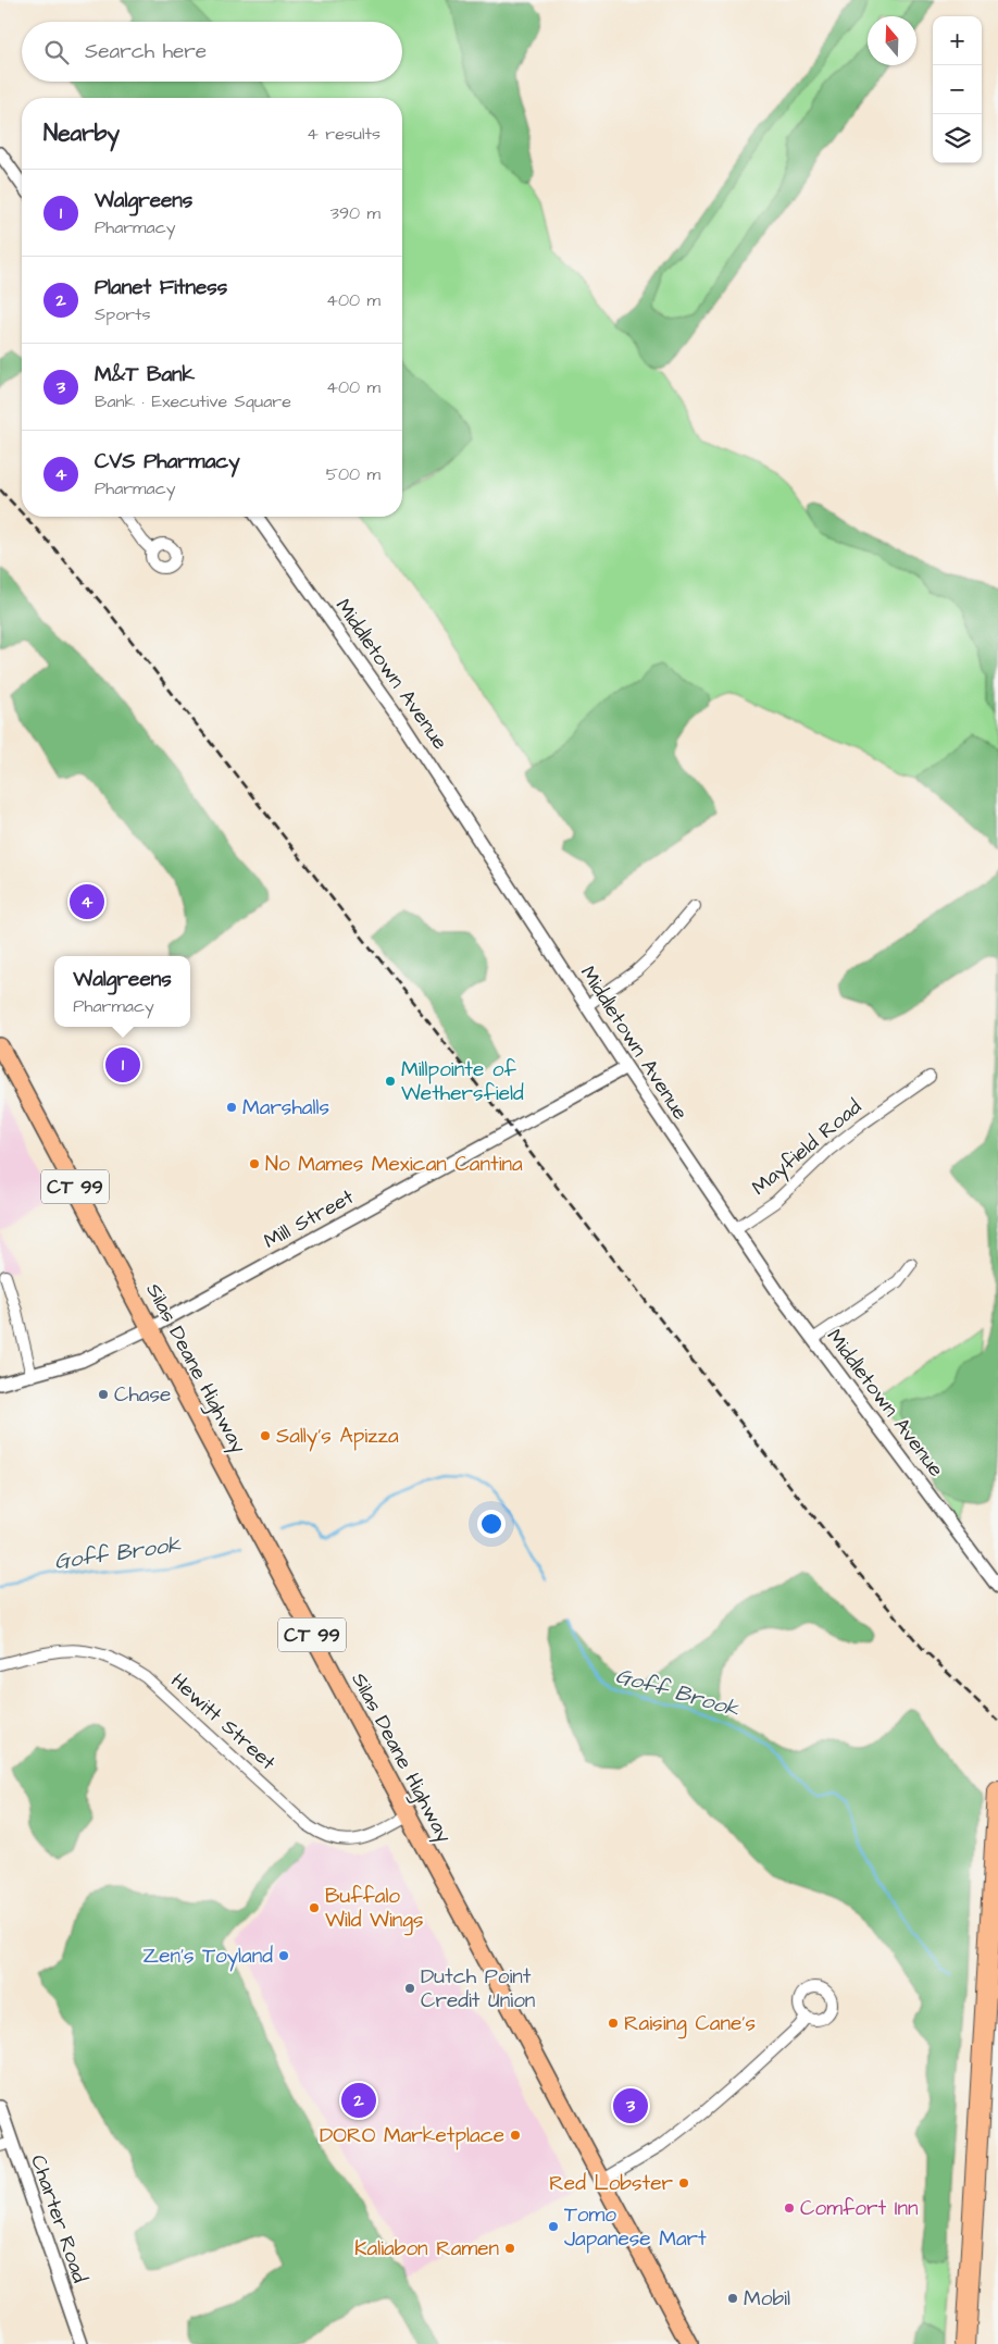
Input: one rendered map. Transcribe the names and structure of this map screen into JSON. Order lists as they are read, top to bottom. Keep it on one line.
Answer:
{"streets":{"main road":["CT 99","Silas Deane Highway"],"street":["Middletown Avenue","Mayfield Road","Mill Street","Hewitt Street","Charter Road"]},"crossings":[["Middletown Avenue","Mayfield Road"],["Middletown Avenue","Mill Street"],["Mill Street","Silas Deane Highway"],["Silas Deane Highway","Hewitt Street"]],"water":["Goff Brook"],"places":["Millpointe of Wethersfield","Marshalls","No Mames Mexican Cantina","Chase","Sally's Apizza","Buffalo Wild Wings","Zen's Toyland","Dutch Point Credit Union","Raising Cane's","DORO Marketplace","Red Lobster","Comfort Inn","Tomo Japanese Mart","Kaliabon Ramen","Mobil"],"north":"top","page":{"map_buttons":["+","−"],"search":"Search here","heading":["Nearby","4 results"],"list":[{"mark":"1","name":"Walgreens","note":"Pharmacy","value":"390 m"},{"mark":"2","name":"Planet Fitness","note":"Sports","value":"400 m"},{"mark":"3","name":"M&T Bank","note":"Bank · Executive Square","value":"400 m"},{"mark":"4","name":"CVS Pharmacy","note":"Pharmacy","value":"500 m"}],"pins":["4","1","2","3"],"popup":["Walgreens","Pharmacy"]}}
